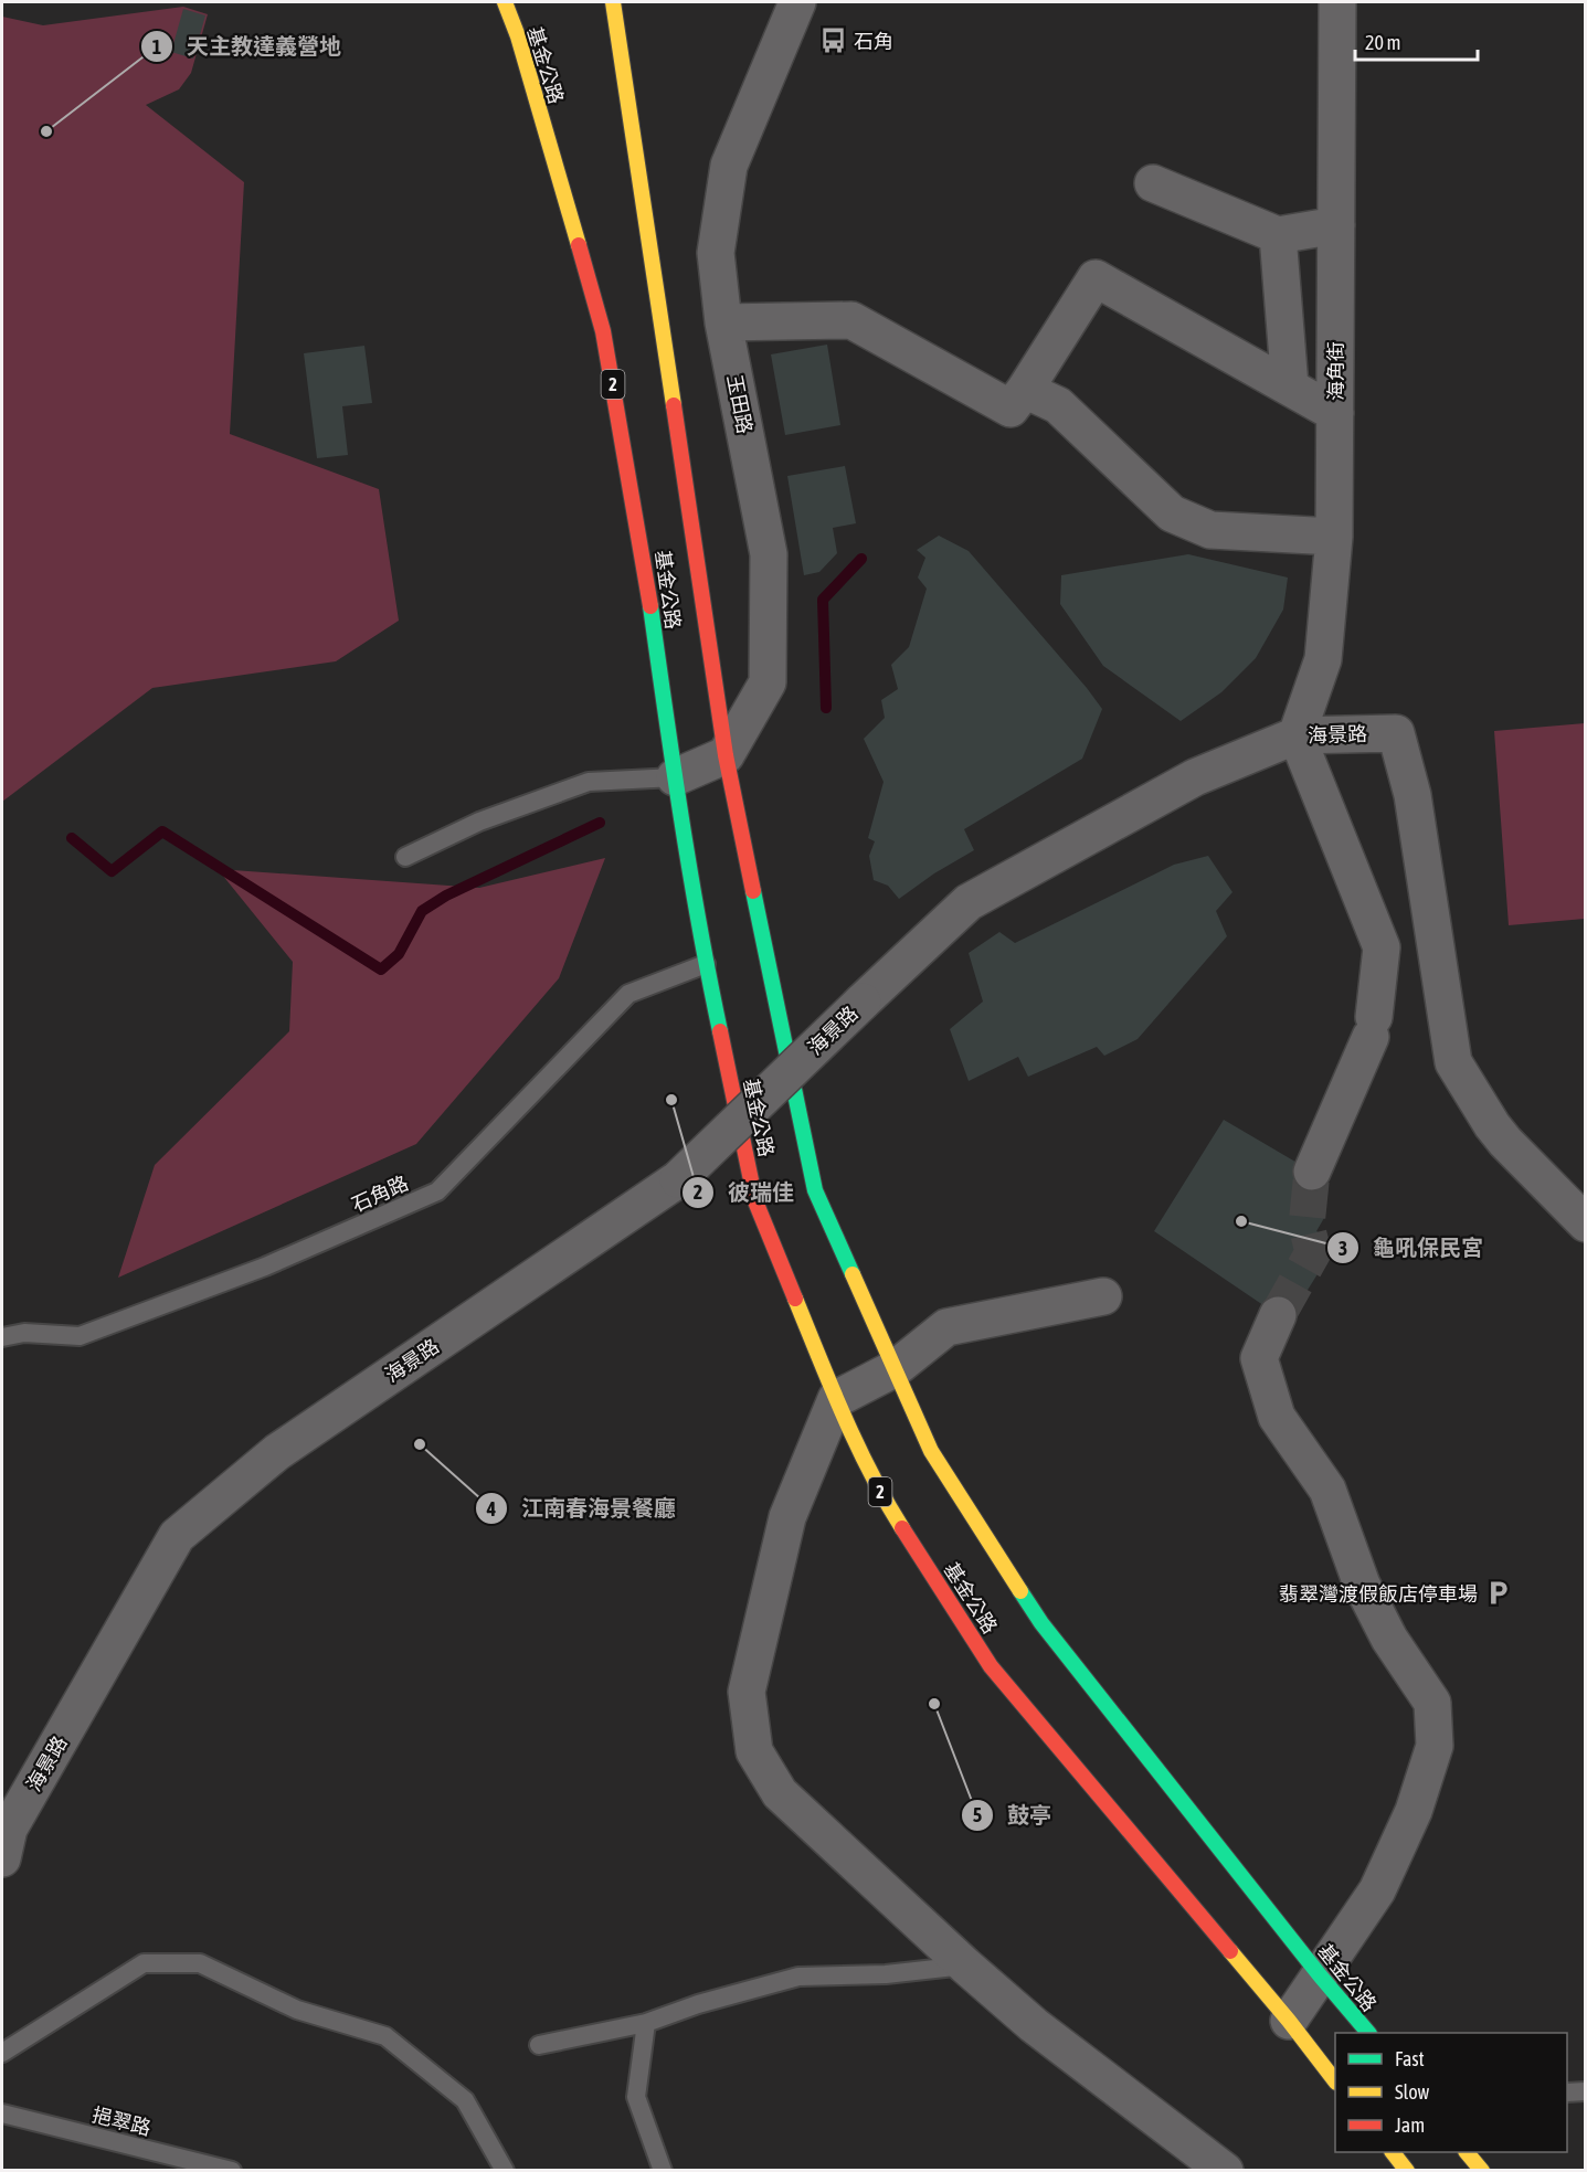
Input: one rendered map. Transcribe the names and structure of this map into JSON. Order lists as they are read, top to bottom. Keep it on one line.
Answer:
{"streets":{"main road":["基金公路","2"],"street":["海角街","玉田路","海景路"],"lane":["石角路","挹翠路"]},"crossings":[["基金公路","玉田路"],["基金公路","石角路"],["海角街","海景路"]],"places":{"bus stop":["石角"],"other":["天主教達義營地","彼瑞佳","龜吼保民宮","江南春海景餐廳","鼓亭"],"parking":["翡翠灣渡假飯店停車場"]},"legend":["Fast","Slow","Jam"],"scale_bar":"20 m"}
